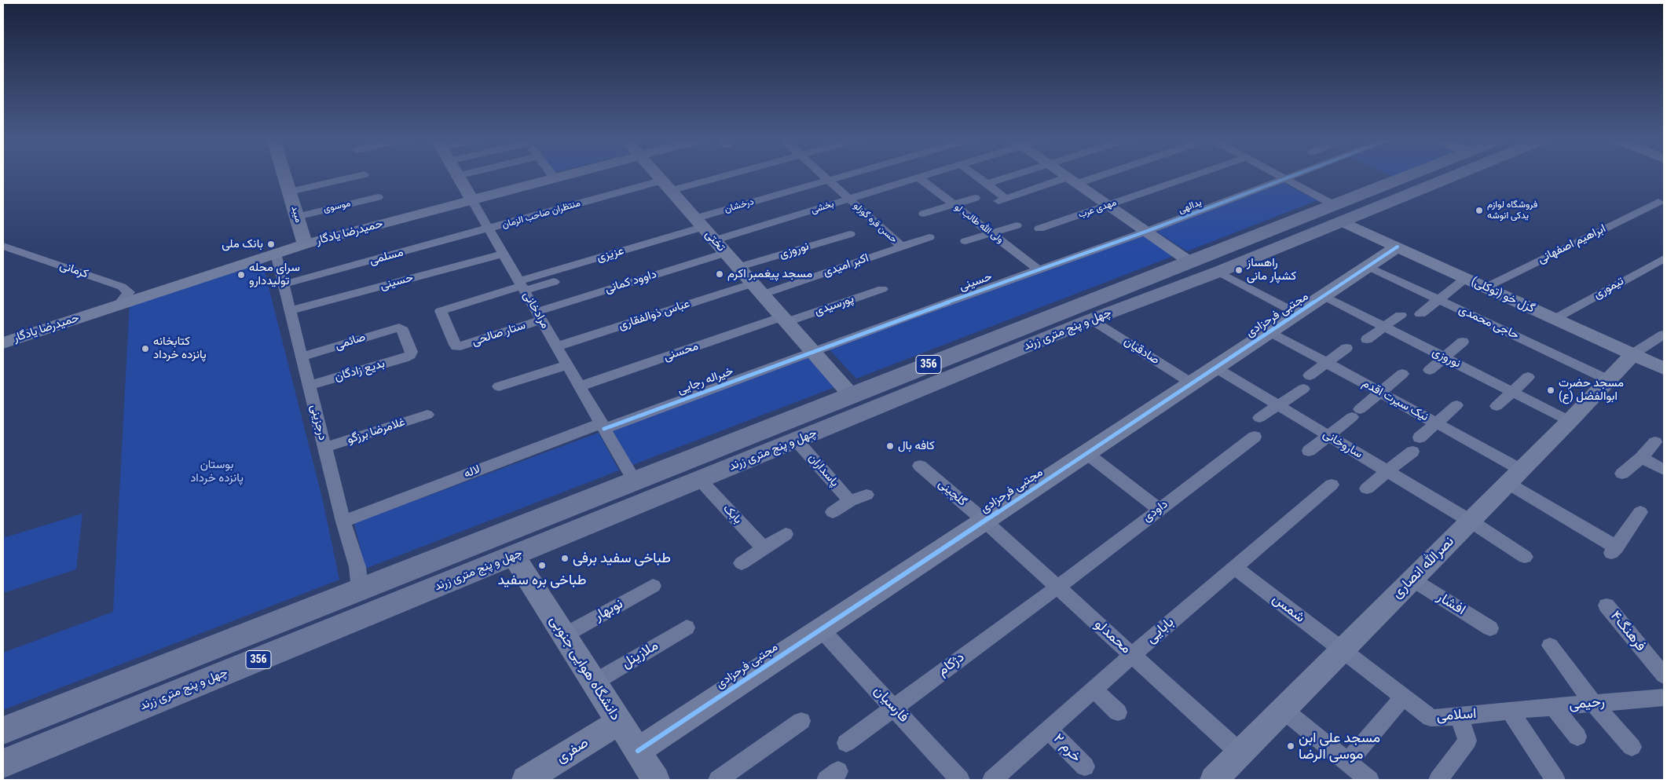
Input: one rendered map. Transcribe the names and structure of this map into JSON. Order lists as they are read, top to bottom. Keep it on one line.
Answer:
{"streets":{"main road":["چهل و پنج متری زرند","356"],"street":["درخشان","موسوی","یدالهی","بخشی","مهدی عرب","میبد","منتظران صاحب الزمان","حسن قره گوزلو","ولی الله طالب لو","حمیدرضا یادگار","تختی","ابراهیم اصفهانی","نوروزی","عزیزی","مسلمی","اکبر امیدی","کرمانی","حسینی","داوود کمانی","تیموری","گزل خو (توکلی)","پورسیدی","مرادخانی","عباس ذوالفقاری","مجتبی فرحزادی","حاجی محمدی","ستار صالحی","صائمی","صادقیان","محسنی","بدیع زادگان","خیراله رجایی","نیک سیرت اقدم","درجزینی","غلامرضا برزگو","ساروخانی","پاسداران","لاله","گلچینی","داودی","بابک","نصرالله انصاری","افشار","شمس","نوبهار","بابایی","فرهنگ۴","محمدلو","ملازینل","دژکام","دانشگاه هوایی جنوبی","رحیمی","فارسیان","اسلامی","خرم ۲","صفری"]},"crossings":[["درخشان","حسن قره گوزلو"],["درخشان","تختی"],["درخشان","عزیزی"],["موسوی","میبد"],["یدالهی","حسینی"],["بخشی","حسن قره گوزلو"],["بخشی","ولی الله طالب لو"],["بخشی","تختی"],["میبد","حمیدرضا یادگار"],["منتظران صاحب الزمان","تختی"],["منتظران صاحب الزمان","مسلمی"],["منتظران صاحب الزمان","مرادخانی"],["حسن قره گوزلو","اکبر امیدی"],["ولی الله طالب لو","حسینی"],["حمیدرضا یادگار","کرمانی"],["حمیدرضا یادگار","مرادخانی"],["حمیدرضا یادگار","درجزینی"],["تختی","نوروزی"],["تختی","عزیزی"],["تختی","اکبر امیدی"],["تختی","حسینی"],["تختی","داوود کمانی"],["تختی","پورسیدی"],["تختی","عباس ذوالفقاری"],["تختی","چهل و پنج متری زرند"],["تختی","محسنی"],["تختی","خیراله رجایی"],["ابراهیم اصفهانی","گزل خو (توکلی)"],["نوروزی","مجتبی فرحزادی"],["نوروزی","نصرالله انصاری"],["عزیزی","مرادخانی"],["عزیزی","ستار صالحی"],["مسلمی","مرادخانی"],["مسلمی","درجزینی"],["اکبر امیدی","عباس ذوالفقاری"],["حسینی","مرادخانی"],["حسینی","خیراله رجایی"],["حسینی","درجزینی"],["داوود کمانی","مرادخانی"],["داوود کمانی","ستار صالحی"],["تیموری","گزل خو (توکلی)"],["گزل خو (توکلی)","مجتبی فرحزادی"],["گزل خو (توکلی)","چهل و پنج متری زرند"],["گزل خو (توکلی)","نصرالله انصاری"],["پورسیدی","محسنی"],["مرادخانی","عباس ذوالفقاری"],["مرادخانی","چهل و پنج متری زرند"],["مرادخانی","ستار صالحی"],["مرادخانی","محسنی"],["مرادخانی","خیراله رجایی"],["مرادخانی","لاله"],["مجتبی فرحزادی","حاجی محمدی"],["مجتبی فرحزادی","صادقیان"],["مجتبی فرحزادی","نیک سیرت اقدم"],["مجتبی فرحزادی","ساروخانی"],["مجتبی فرحزادی","گلچینی"],["مجتبی فرحزادی","محمدلو"],["مجتبی فرحزادی","دانشگاه هوایی جنوبی"],["مجتبی فرحزادی","فارسیان"],["حاجی محمدی","نصرالله انصاری"],["چهل و پنج متری زرند","صادقیان"],["چهل و پنج متری زرند","درجزینی"],["چهل و پنج متری زرند","پاسداران"],["چهل و پنج متری زرند","بابک"],["چهل و پنج متری زرند","دانشگاه هوایی جنوبی"],["صائمی","بدیع زادگان"],["صائمی","درجزینی"],["بدیع زادگان","درجزینی"],["خیراله رجایی","لاله"],["نیک سیرت اقدم","نصرالله انصاری"],["درجزینی","غلامرضا برزگو"],["درجزینی","لاله"],["ساروخانی","نصرالله انصاری"],["گلچینی","محمدلو"],["داودی","محمدلو"],["داودی","دژکام"],["نصرالله انصاری","افشار"],["نصرالله انصاری","شمس"],["نصرالله انصاری","محمدلو"],["نصرالله انصاری","اسلامی"],["شمس","بابایی"],["شمس","اسلامی"],["نوبهار","دانشگاه هوایی جنوبی"],["بابایی","محمدلو"],["بابایی","خرم ۲"],["محمدلو","دژکام"],["ملازینل","دانشگاه هوایی جنوبی"],["دژکام","فارسیان"],["دانشگاه هوایی جنوبی","صفری"],["رحیمی","اسلامی"]],"parks":["بوستان پانزده خرداد"],"places":["فروشگاه لوازم یدکی انوشه","بانک ملی","راهساز کشپار مانی","مسجد پیغمبر اکرم","سرای محله تولیددارو","کتابخانه پانزده خرداد","مسجد حضرت ابوالفضل (ع)","کافه بال","طباخی سفید برفی","طباخی بره سفید","مسجد علی ابن موسی الرضا"]}
